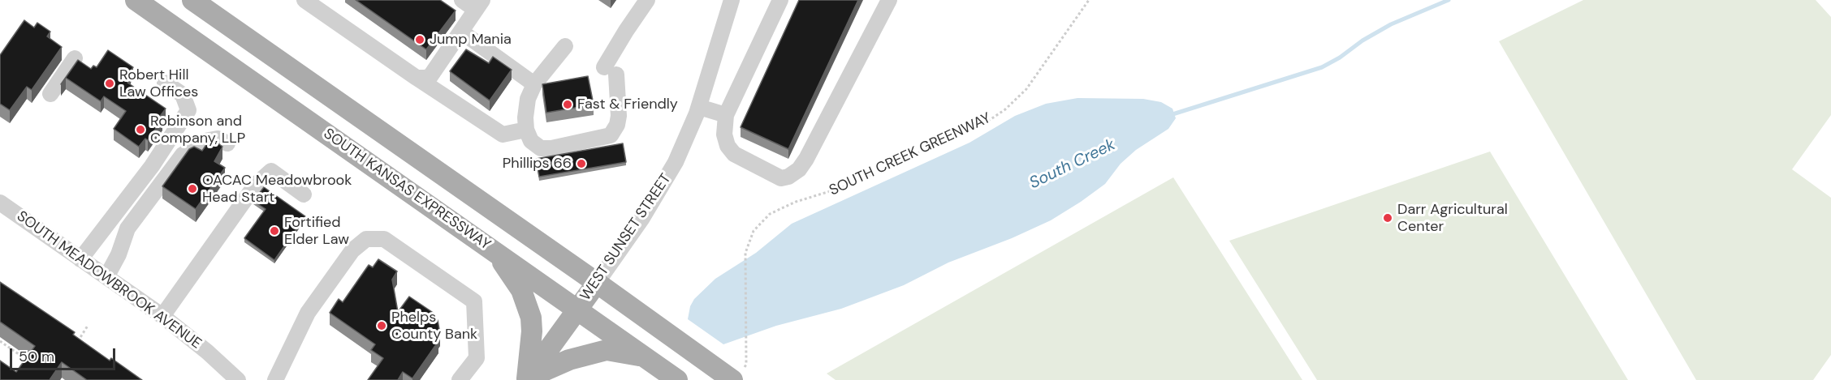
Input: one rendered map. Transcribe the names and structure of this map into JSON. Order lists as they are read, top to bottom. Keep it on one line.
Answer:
{"streets":{"main road":["SOUTH KANSAS EXPRESSWAY","WEST SUNSET STREET"],"street":["SOUTH MEADOWBROOK AVENUE"],"path":["SOUTH CREEK GREENWAY"]},"crossings":[["SOUTH KANSAS EXPRESSWAY","WEST SUNSET STREET"]],"water":["South Creek"],"places":["Jump Mania","Robert Hill Law Offices","Fast & Friendly","Robinson and Company, LLP","Phillips 66","OACAC Meadowbrook Head Start","Darr Agricultural Center","Fortified Elder Law","Phelps County Bank"],"scale_bar":"50 m"}
